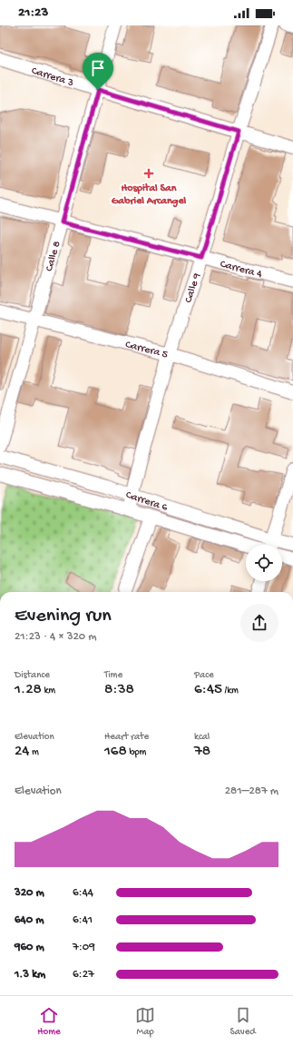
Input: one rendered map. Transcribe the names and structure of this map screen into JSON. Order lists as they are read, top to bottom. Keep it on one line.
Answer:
{"streets":{"street":["Carrera 3","Calle 8","Carrera 4","Calle 9","Carrera 5","Carrera 6"]},"crossings":[["Carrera 3","Calle 8"],["Carrera 3","Calle 9"],["Calle 8","Carrera 4"],["Calle 8","Carrera 5"],["Carrera 4","Calle 9"],["Calle 9","Carrera 5"],["Calle 9","Carrera 6"]],"places":{"health":["Hospital San Gabriel Arcangel"]},"page":{"status":"21:23","heading":["Evening run","21:23 · 4 × 320 m"],"stats":[["Distance","1.28 km"],["Time","8:38"],["Pace","6:45 /km"],["Elevation","24 m"],["Heart rate","168 bpm"],["kcal","78"]],"chart":["Elevation","281–287 m"],"list":[{"name":"320 m","note":"6:44"},{"name":"640 m","note":"6:41"},{"name":"960 m","note":"7:09"},{"name":"1.3 km","note":"6:27"}],"tabs":["Home","Map","Saved"]}}
